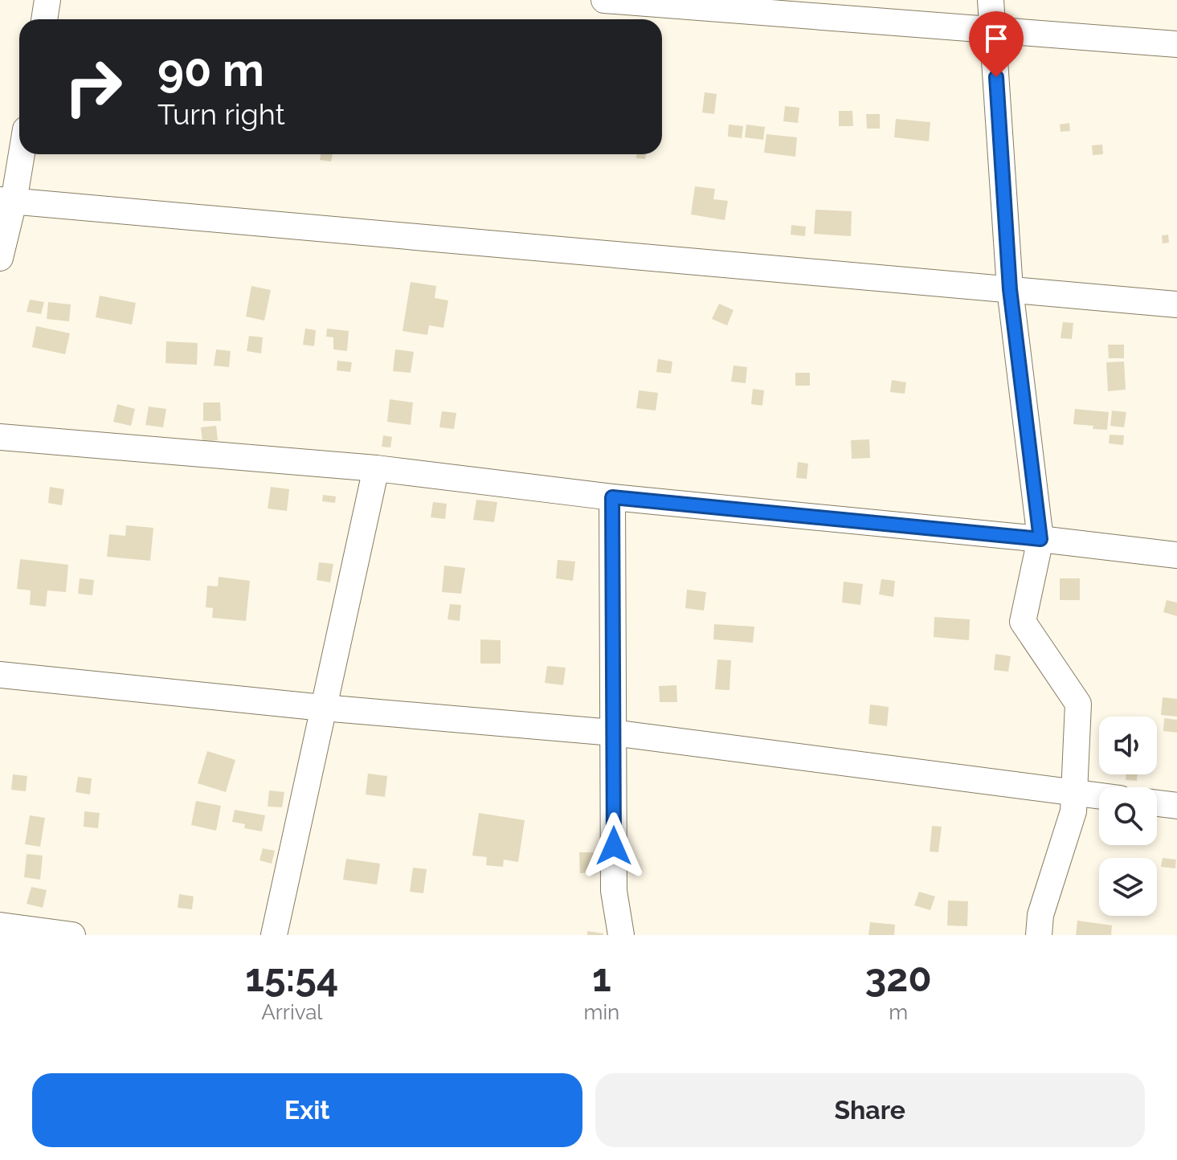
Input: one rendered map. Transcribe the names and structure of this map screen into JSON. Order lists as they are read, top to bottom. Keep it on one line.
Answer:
{"page":{"turn":["90 m","Turn right"],"eta":["15:54","Arrival","1","min","320","m"],"buttons":["Exit","Share"]}}
